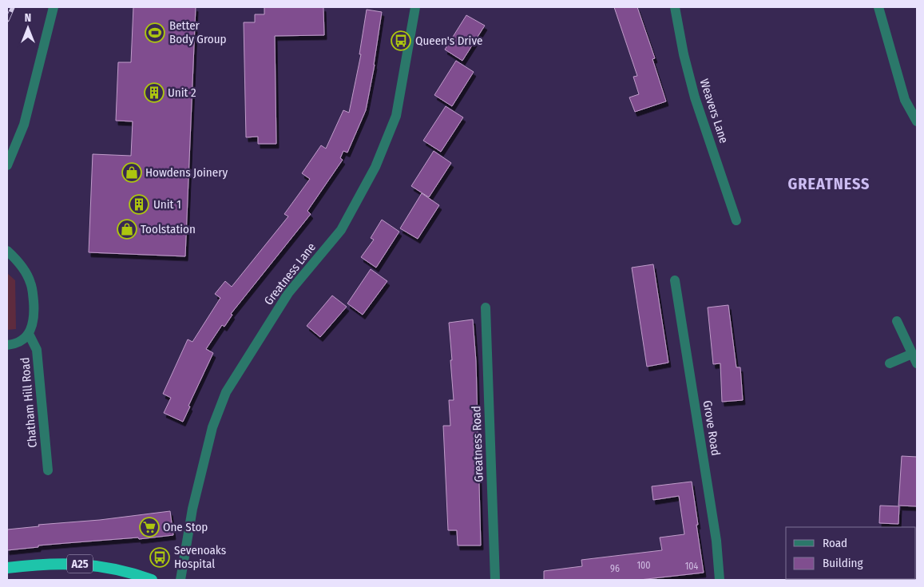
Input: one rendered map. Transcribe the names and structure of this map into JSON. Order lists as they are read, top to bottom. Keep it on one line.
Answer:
{"streets":{"highway":["A25"],"street":["Weavers Lane","Greatness Lane","Chatham Hill Road","Grove Road","Greatness Road"]},"districts":["GREATNESS"],"places":{"sports":["Better Body Group"],"bus stop":["Queen's Drive","Sevenoaks Hospital"],"building":["Unit 2","Unit 1"],"shop":["Howdens Joinery","Toolstation"],"supermarket":["One Stop"]},"house_numbers":["100","104","96"],"legend":["Road","Building"],"north":"top"}
